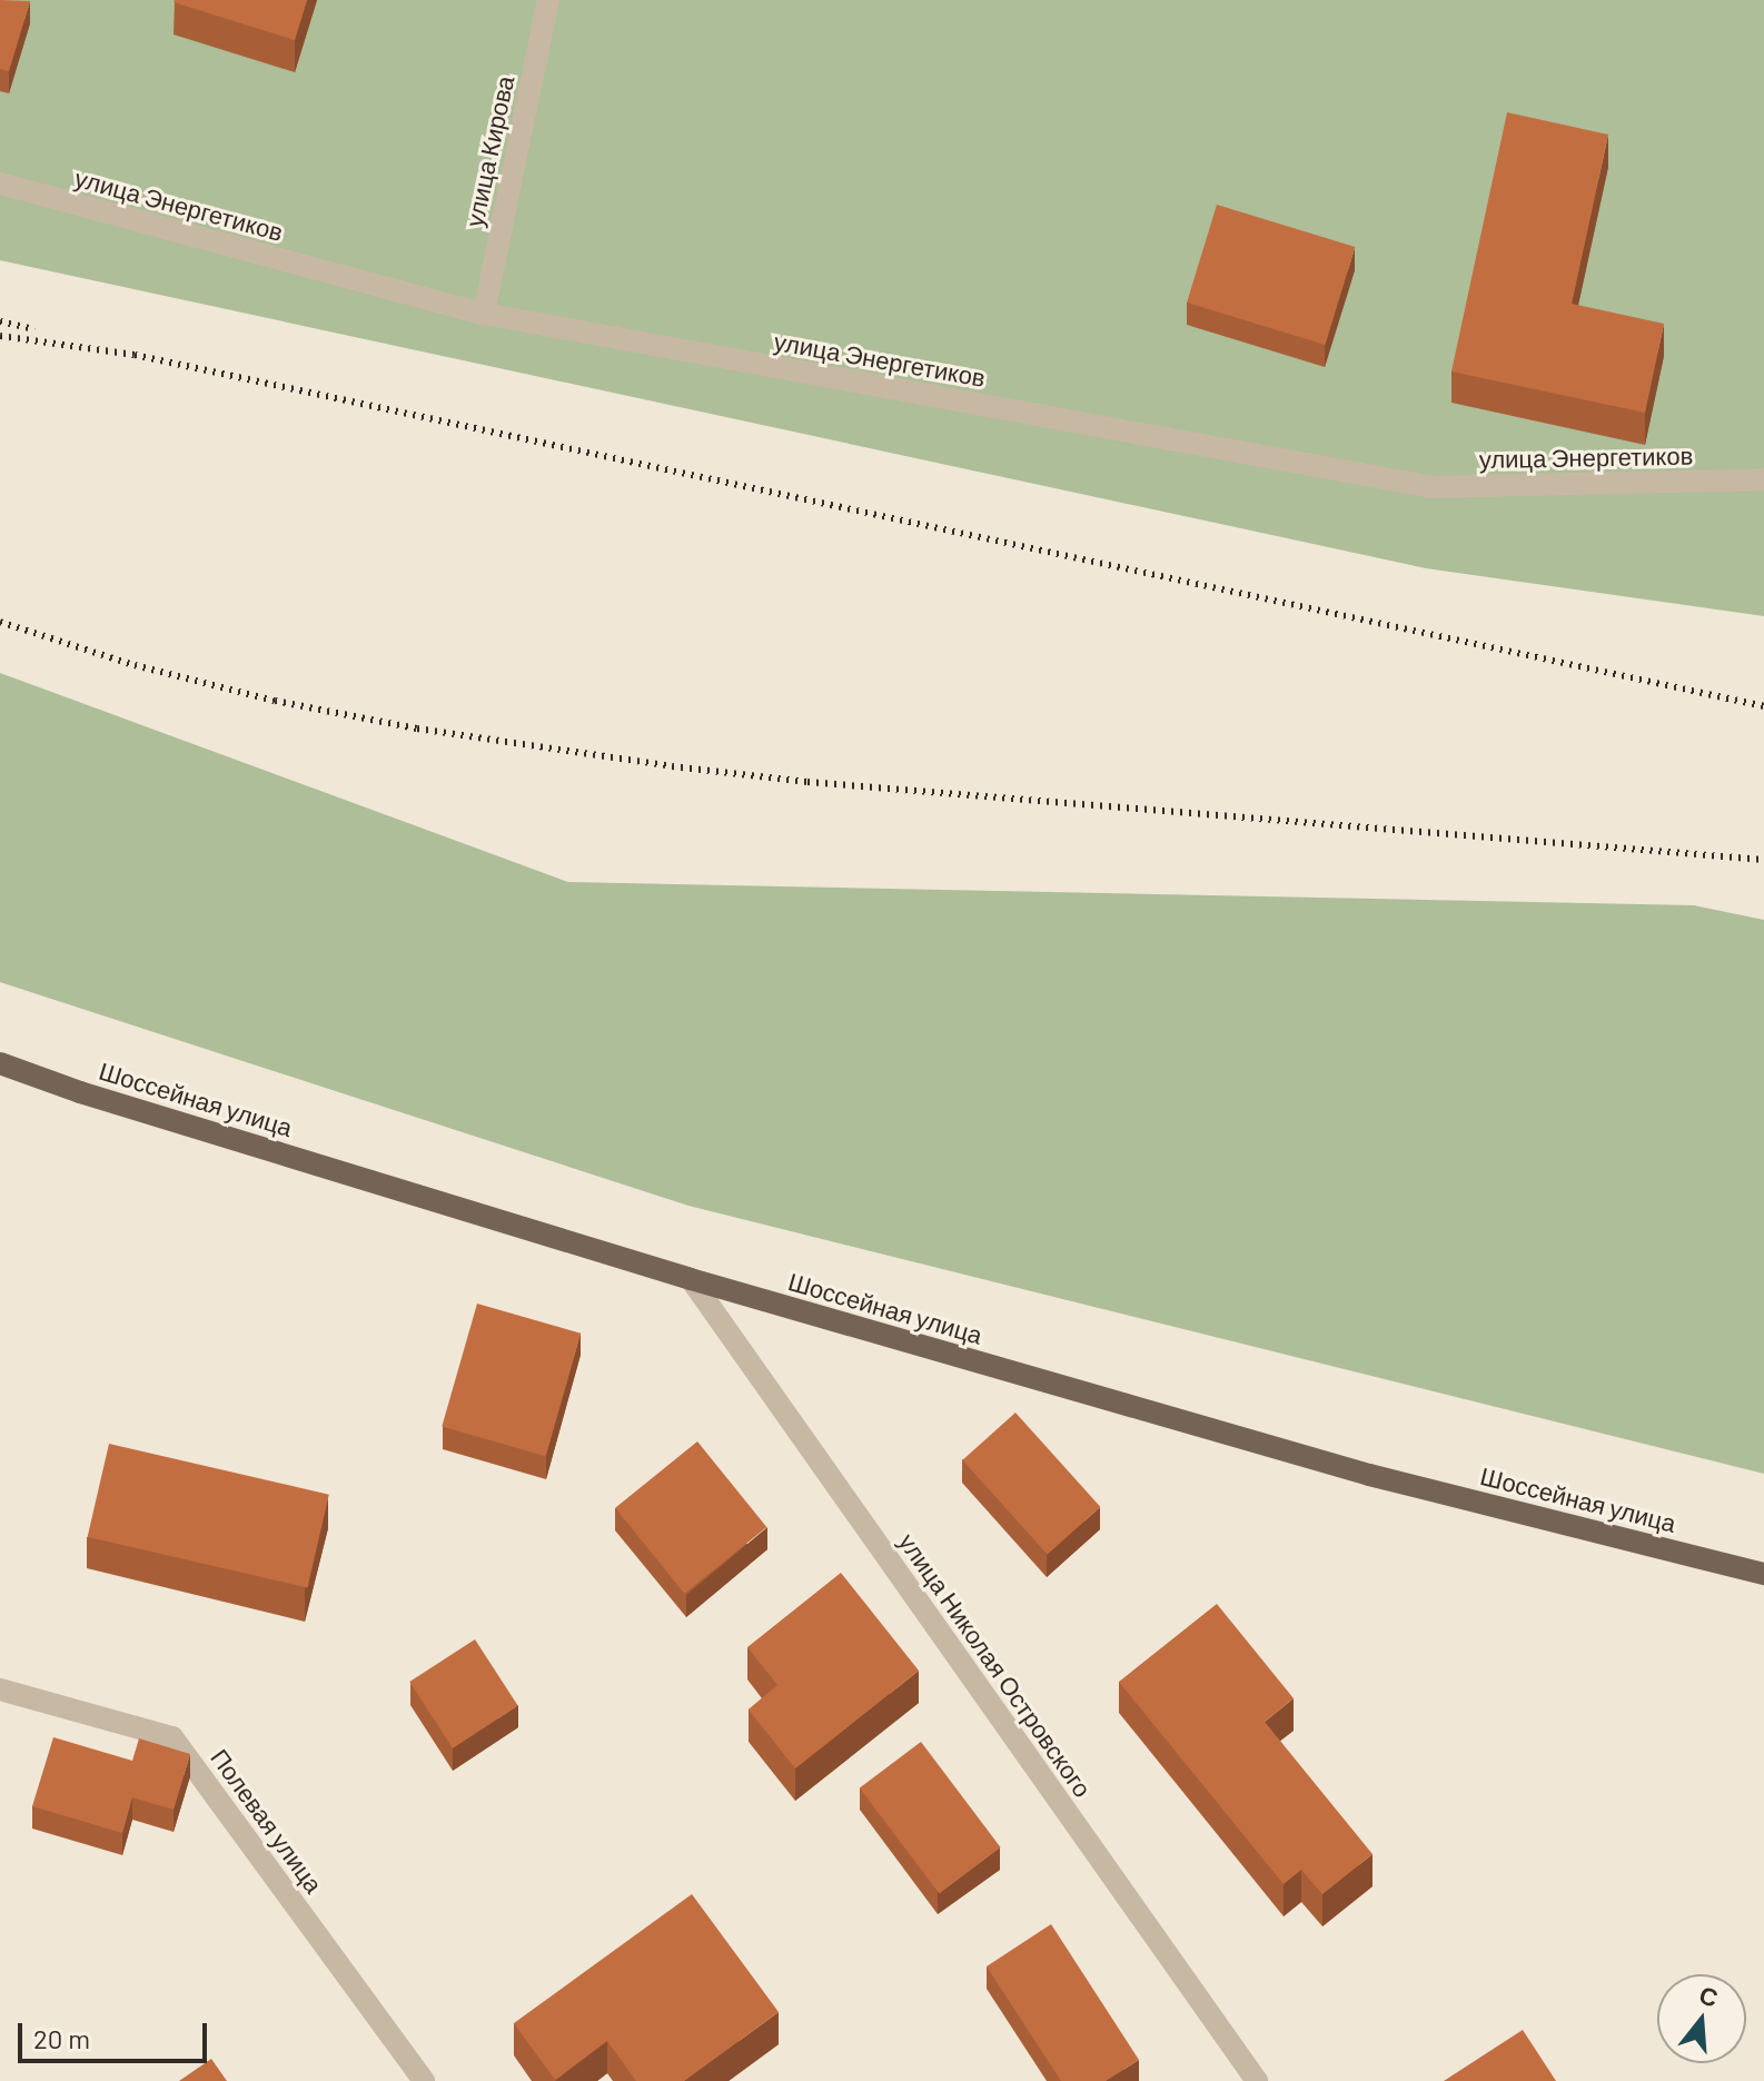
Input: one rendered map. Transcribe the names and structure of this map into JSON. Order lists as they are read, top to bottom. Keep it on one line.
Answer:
{"streets":{"main road":["Шоссейная улица"],"street":["улица Кирова","улица Энергетиков","улица Николая Островского","Полевая улица"]},"crossings":[["улица Кирова","улица Энергетиков"],["Шоссейная улица","улица Николая Островского"]],"scale_bar":"20 m","north":"top"}
